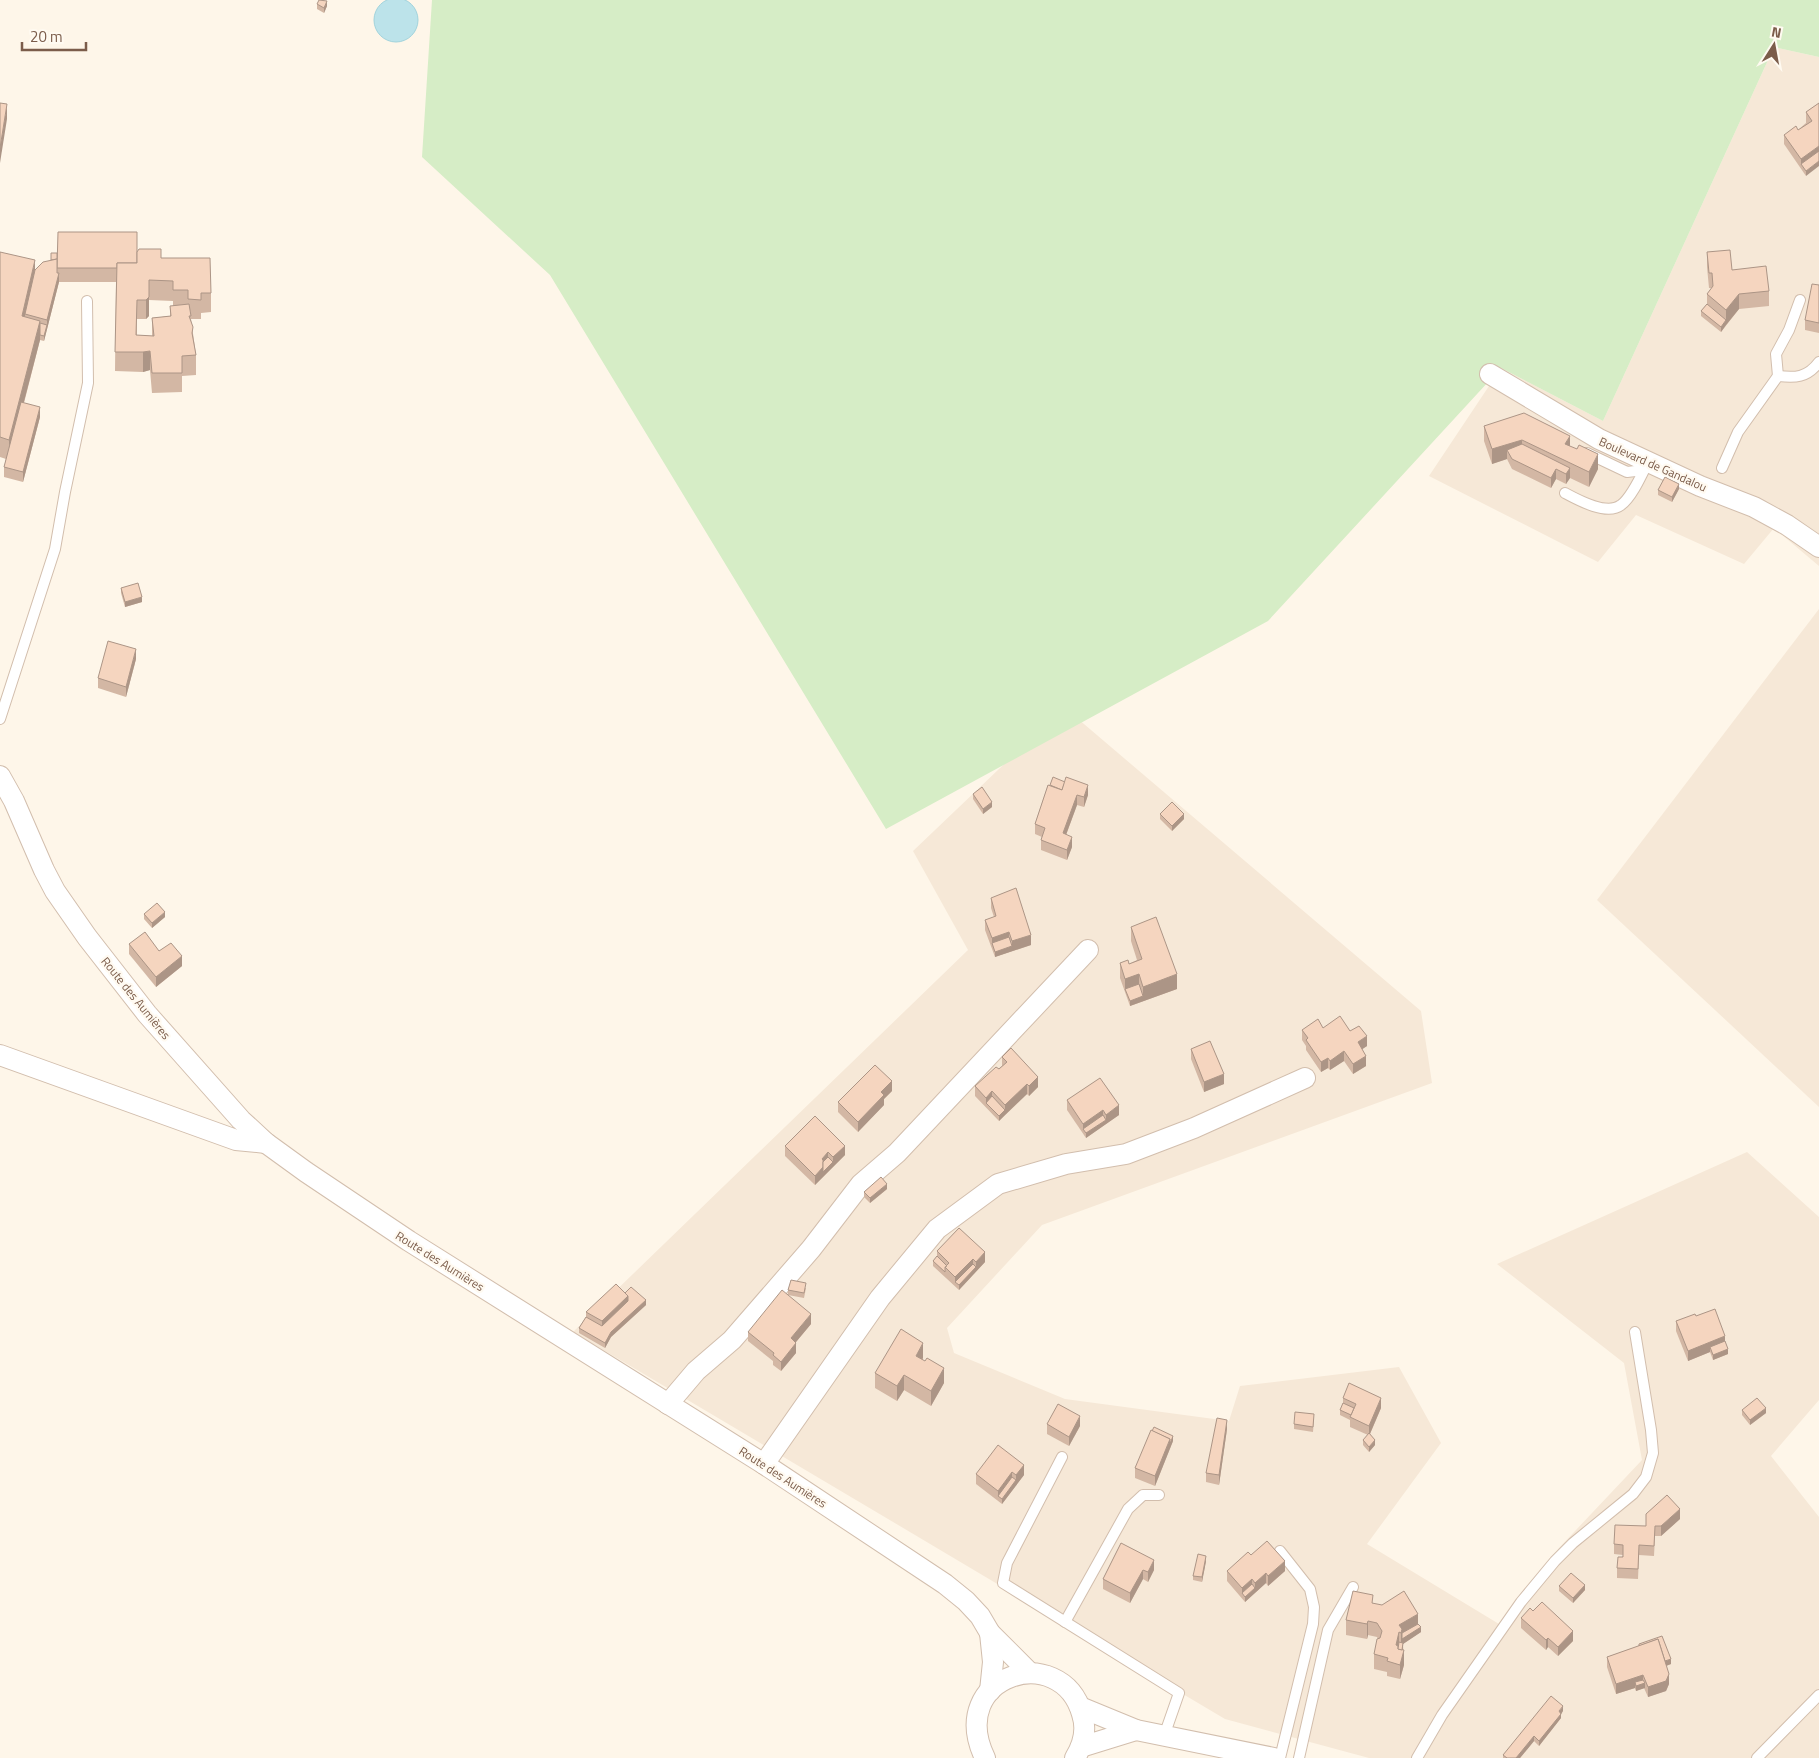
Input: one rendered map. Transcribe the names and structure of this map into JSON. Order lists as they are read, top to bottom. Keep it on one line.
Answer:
{"streets":{"street":["Boulevard de Gandalou","Route des Aumières"]},"scale_bar":"20 m","north":"top"}
